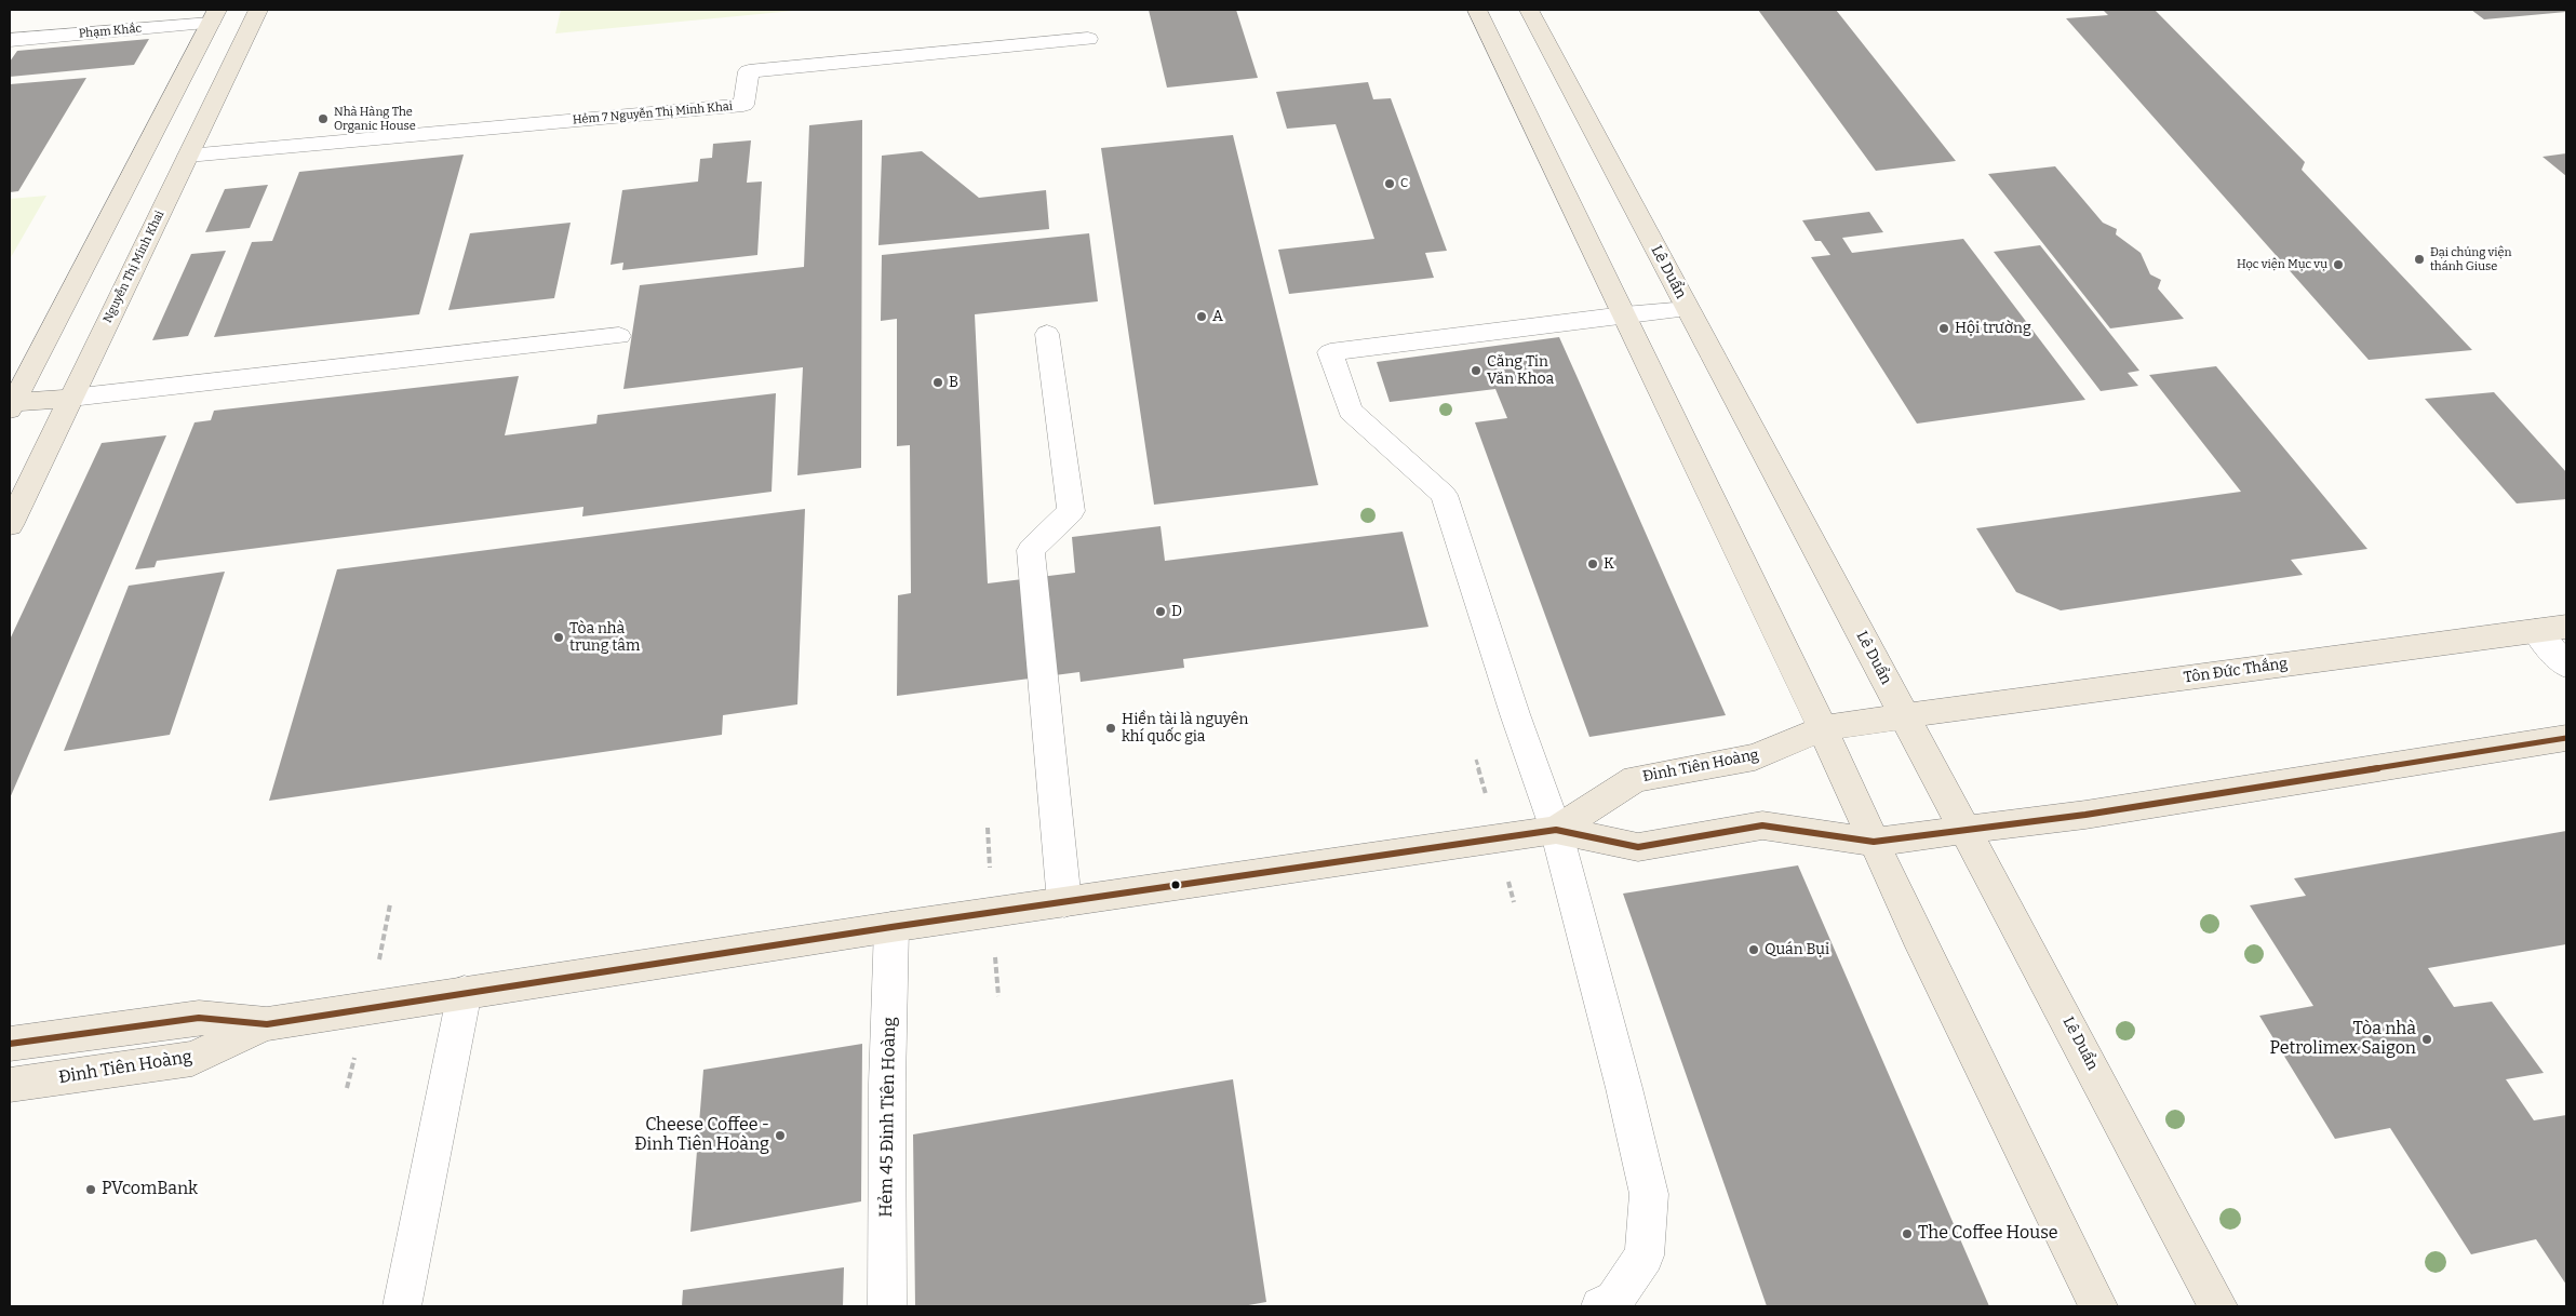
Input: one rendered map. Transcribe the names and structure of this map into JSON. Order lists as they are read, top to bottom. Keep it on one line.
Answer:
{"streets":{"main road":["Nguyễn Thị Minh Khai","Lê Duẩn","Tôn Đức Thắng","Đinh Tiên Hoàng"],"street":["Phạm Khắc","Hẻm 7 Nguyễn Thị Minh Khai","Hẻm 45 Đinh Tiên Hoàng"]},"crossings":[["Phạm Khắc","Nguyễn Thị Minh Khai"],["Hẻm 7 Nguyễn Thị Minh Khai","Nguyễn Thị Minh Khai"],["Lê Duẩn","Tôn Đức Thắng"],["Lê Duẩn","Đinh Tiên Hoàng"],["Tôn Đức Thắng","Đinh Tiên Hoàng"],["Đinh Tiên Hoàng","Hẻm 45 Đinh Tiên Hoàng"]],"places":["Nhà Hàng The Organic House","C","Đại chủng viện thánh Giuse","Học viện Mục vụ","A","Hội trường","Căng Tin Văn Khoa","B","K","D","Tòa nhà trung tâm","Hiền tài là nguyên khí quốc gia","Quán Bụi","Tòa nhà Petrolimex Saigon","Cheese Coffee - Đinh Tiên Hoàng","PVcomBank","The Coffee House"]}
